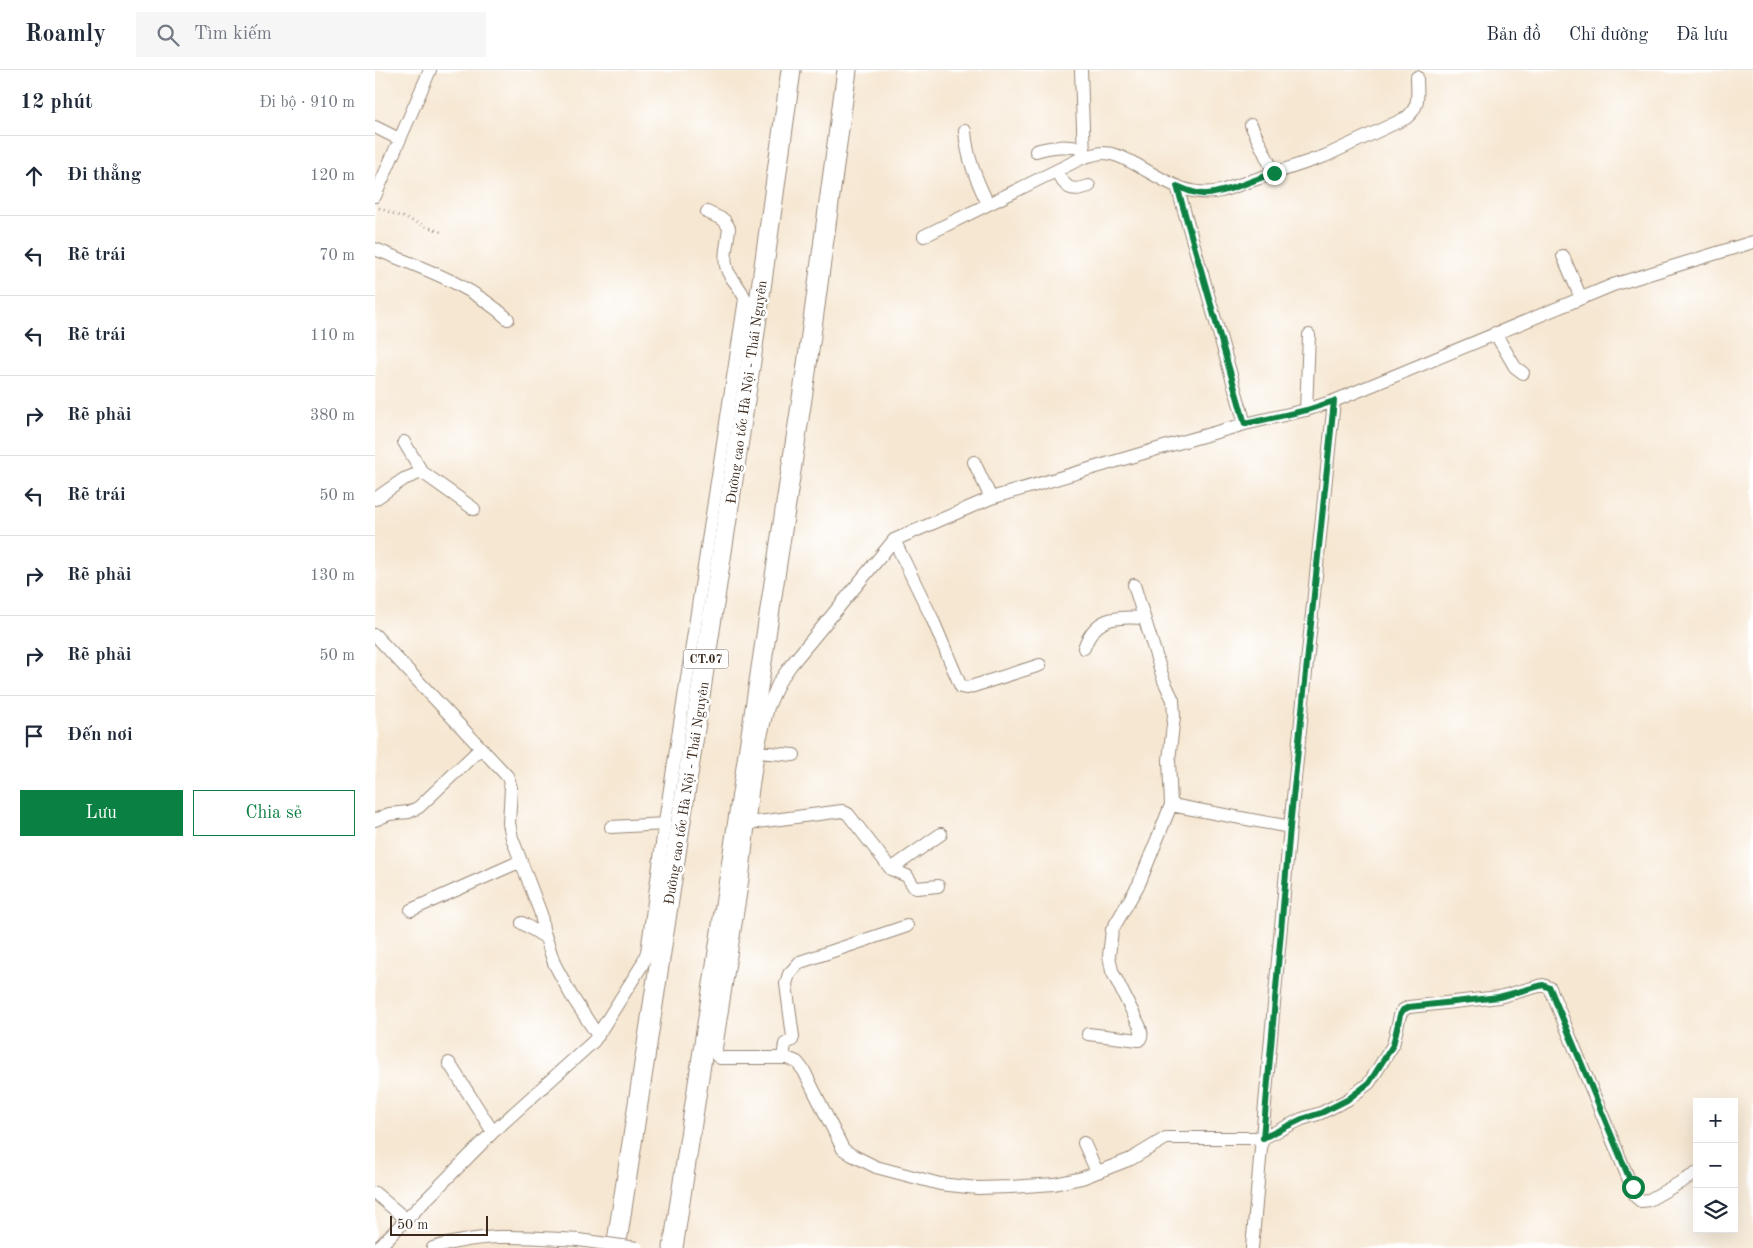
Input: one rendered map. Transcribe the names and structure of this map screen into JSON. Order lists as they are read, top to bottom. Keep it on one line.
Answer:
{"streets":{"highway":["Đường cao tốc Hà Nội - Thái Nguyên","CT.07"]},"scale_bar":"50 m","page":{"header":"Roamly","search":"Tìm kiếm","nav":["Bản đồ","Chỉ đường","Đã lưu"],"heading":["12 phút","Đi bộ · 910 m"],"list":[["Đi thẳng","120 m"],["Rẽ trái","70 m"],["Rẽ trái","110 m"],["Rẽ phải","380 m"],["Rẽ trái","50 m"],["Rẽ phải","130 m"],["Rẽ phải","50 m"],"Đến nơi"],"buttons":["Lưu","Chia sẻ"],"map_buttons":["+","−"],"scale":"50 m"}}
